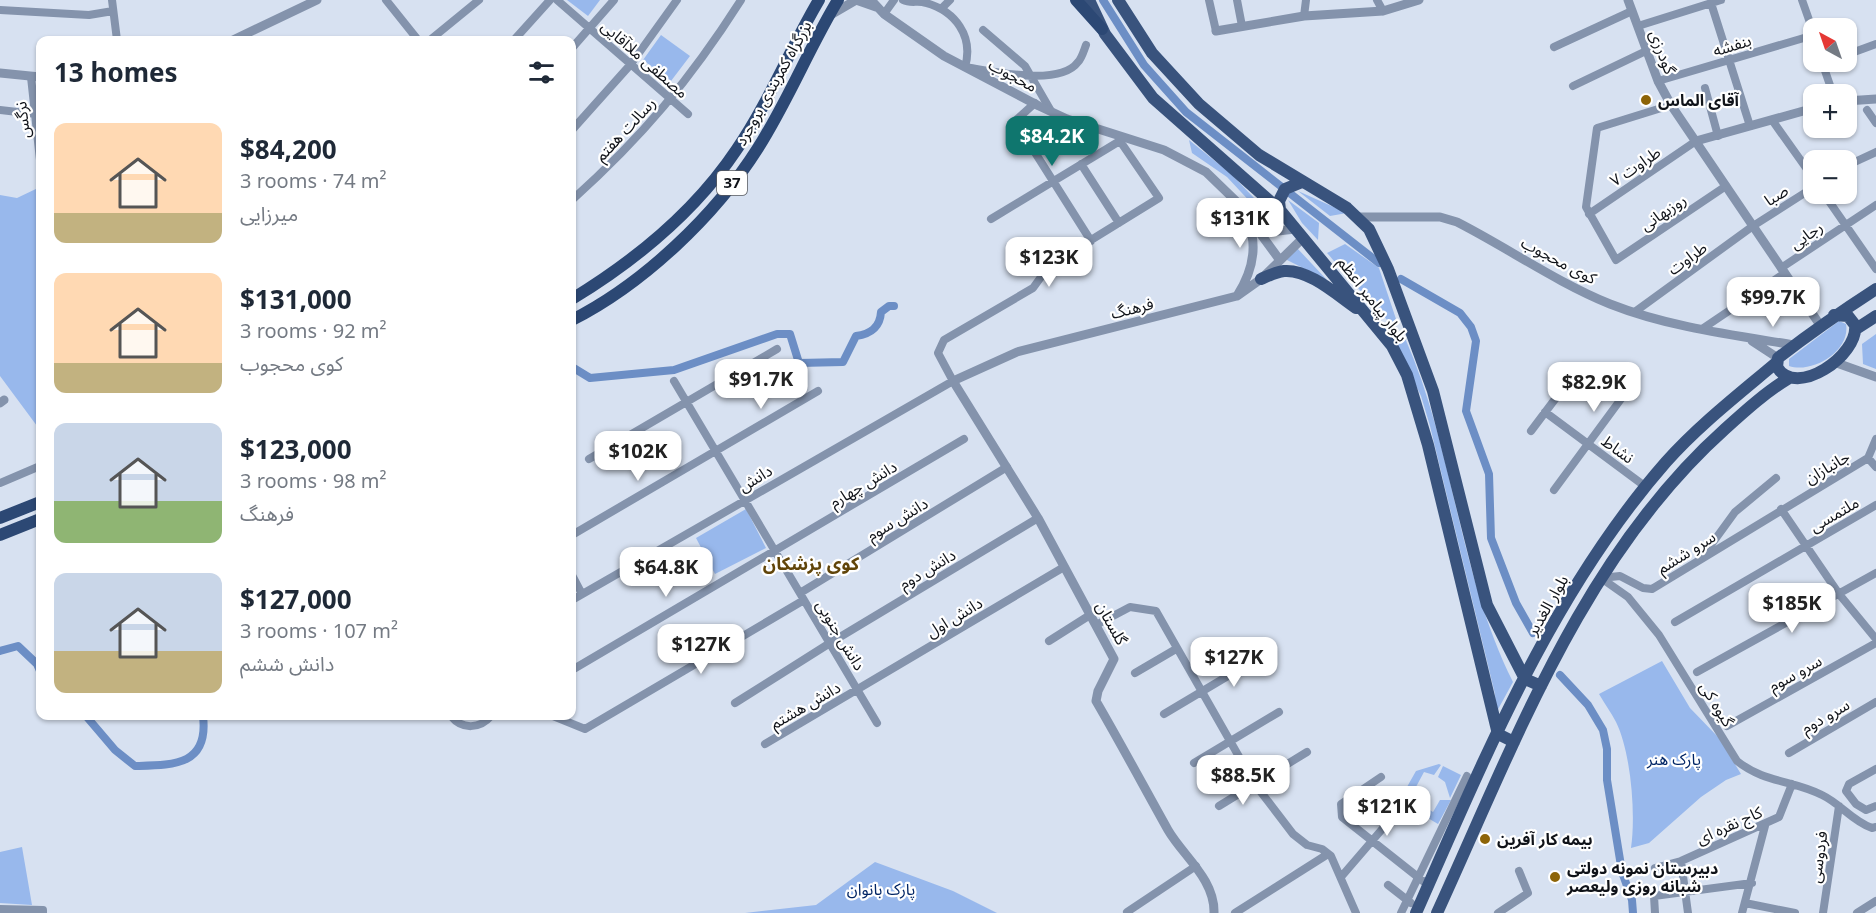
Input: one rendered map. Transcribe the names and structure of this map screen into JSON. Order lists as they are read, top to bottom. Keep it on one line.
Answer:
{"streets":{"highway":["بزرگراه کمربندی بروجرد","37"],"main road":["بلوار پیامبر اعظم","بلوار الغدیر"],"street":["بنفشه","گودرزی","مصطفی ملاآقایی","محجوب","نرگس","رسالت هفتم","طراوت ۷","صبا","روزبهانی","رجایی","طراوت","کوی محجوب","فرهنگ","نشاط","جانبازان","دانش","دانش چهارم","ملتمسی","دانش سوم","سرو ششم","دانش دوم","دانش اول","گلستان","دانش جنوبی","سرو سوم","گیوه کی","دانش هشتم","سرو دوم","کاج نقره ای","فردوسی"]},"crossings":[["بنفشه","گودرزی"],["گودرزی","طراوت ۷"],["گودرزی","صبا"],["گودرزی","روزبهانی"],["گودرزی","رجایی"],["گودرزی","طراوت"],["گودرزی","بلوار الغدیر"],["مصطفی ملاآقایی","رسالت هفتم"],["طراوت ۷","روزبهانی"],["صبا","طراوت"],["رجایی","کوی محجوب"],["طراوت","کوی محجوب"],["کوی محجوب","بلوار پیامبر اعظم"],["کوی محجوب","بلوار الغدیر"],["بلوار پیامبر اعظم","فرهنگ"],["بلوار پیامبر اعظم","بلوار الغدیر"],["فرهنگ","دانش"],["فرهنگ","گلستان"],["نشاط","بلوار الغدیر"],["جانبازان","سرو ششم"],["دانش","گلستان"],["دانش","دانش جنوبی"],["دانش چهارم","دانش جنوبی"],["دانش سوم","گلستان"],["دانش سوم","دانش جنوبی"],["سرو ششم","بلوار الغدیر"],["سرو ششم","گیوه کی"],["دانش دوم","گلستان"],["دانش دوم","دانش جنوبی"],["بلوار الغدیر","گیوه کی"],["دانش اول","گلستان"],["دانش اول","دانش جنوبی"],["دانش اول","دانش هشتم"],["دانش جنوبی","دانش هشتم"],["گیوه کی","کاج نقره ای"],["گیوه کی","فردوسی"]],"districts":["کوی پزشکان"],"parks":["پارک هنر","پارک بانوان"],"places":["آقای الماس","بیمه کار آفرین","دبیرستان نمونه دولتی شبانه روزی ولیعصر"],"north":"top left","page":{"map_buttons":["+","−"],"heading":"13 homes","list":[{"name":"$84,200","note":"3 rooms · 74 m² · میرزایی"},{"name":"$131,000","note":"3 rooms · 92 m² · کوی محجوب"},{"name":"$123,000","note":"3 rooms · 98 m² · فرهنگ"},{"name":"$127,000","note":"3 rooms · 107 m² · دانش ششم"}],"price":["$84.2K","$131K","$123K","$99.7K","$91.7K","$82.9K","$102K","$64.8K","$185K","$127K","$127K","$88.5K","$121K"]}}
